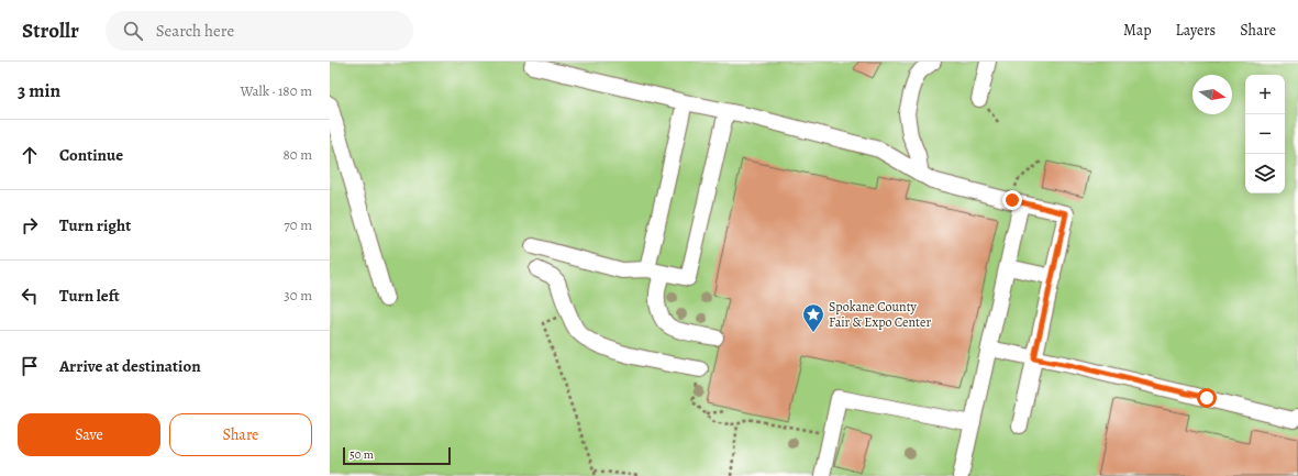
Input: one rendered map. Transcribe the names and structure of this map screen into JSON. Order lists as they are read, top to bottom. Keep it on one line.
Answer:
{"places":{"place":["Spokane County Fair & Expo Center"]},"scale_bar":"50 m","north":"right","page":{"header":"Strollr","search":"Search here","nav":["Map","Layers","Share"],"heading":["3 min","Walk · 180 m"],"map_buttons":["+","−"],"list":[["Continue","80 m"],["Turn right","70 m"],["Turn left","30 m"],"Arrive at destination"],"buttons":["Save","Share"],"scale":"50 m"}}
